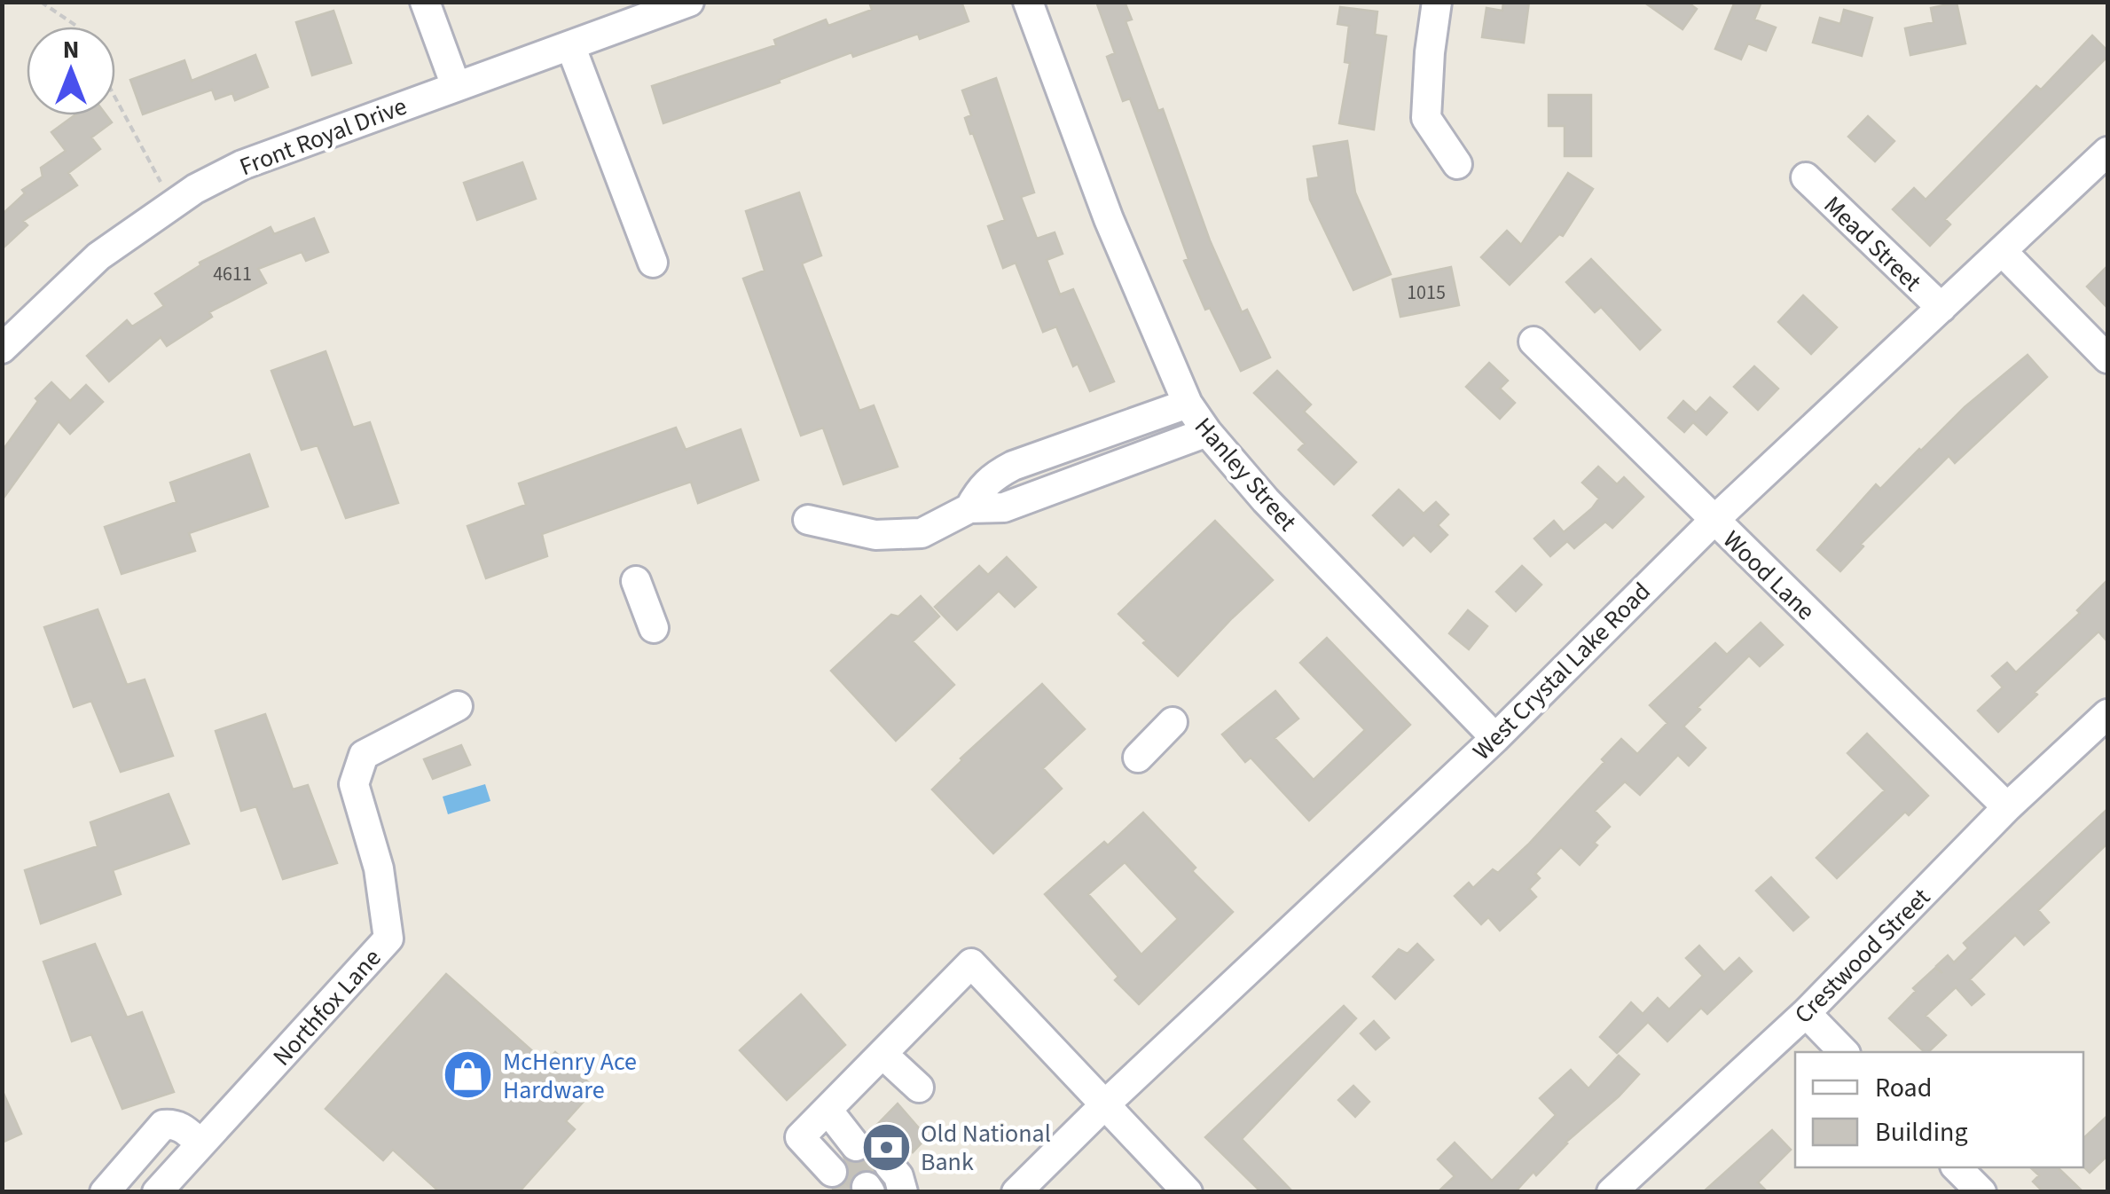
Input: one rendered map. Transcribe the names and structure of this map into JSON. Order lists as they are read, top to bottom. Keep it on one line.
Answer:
{"streets":{"street":["Front Royal Drive","Mead Street","Hanley Street","Wood Lane","West Crystal Lake Road","Crestwood Street","Northfox Lane"]},"crossings":[["Mead Street","West Crystal Lake Road"],["Hanley Street","West Crystal Lake Road"],["Wood Lane","West Crystal Lake Road"],["Wood Lane","Crestwood Street"]],"places":{"shop":["McHenry Ace Hardware"],"bank":["Old National Bank"]},"house_numbers":["4611","1015"],"legend":["Road","Building"],"north":"top"}
